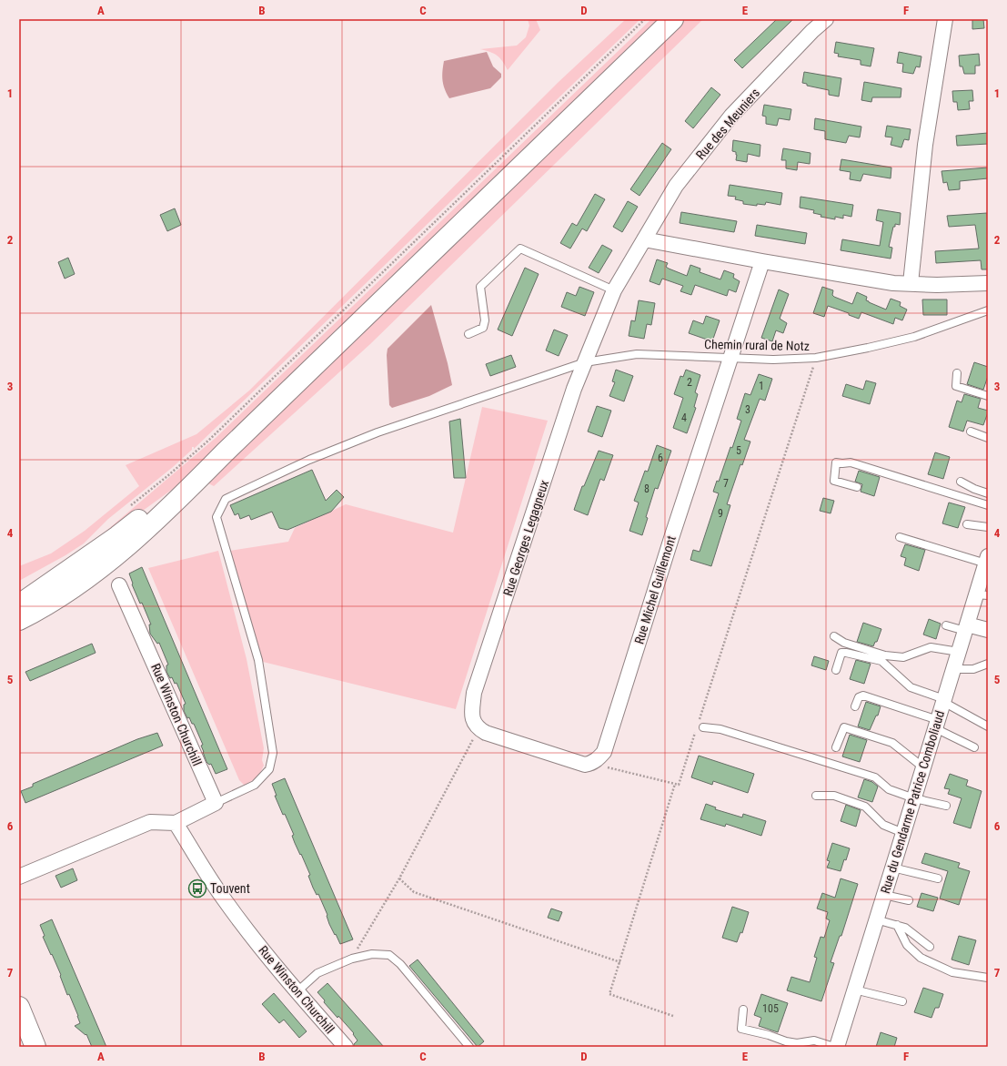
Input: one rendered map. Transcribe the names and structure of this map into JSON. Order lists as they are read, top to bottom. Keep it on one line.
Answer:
{"streets":{"street":["Rue des Meuniers","Rue Georges Legagneux","Rue Michel Guillemont","Rue Winston Churchill","Rue du Gendarme Patrice Comboliaud"],"lane":["Chemin rural de Notz"]},"crossings":[["Rue des Meuniers","Rue Georges Legagneux"],["Chemin rural de Notz","Rue Georges Legagneux"],["Chemin rural de Notz","Rue Michel Guillemont"],["Chemin rural de Notz","Rue Winston Churchill"]],"places":{"bus stop":["Touvent"]},"house_numbers":["2","1","3","4","5","6","7","8","9","105"],"grid":{"columns":["A","B","C","D","E","F"],"rows":["1","2","3","4","5","6","7"]}}
